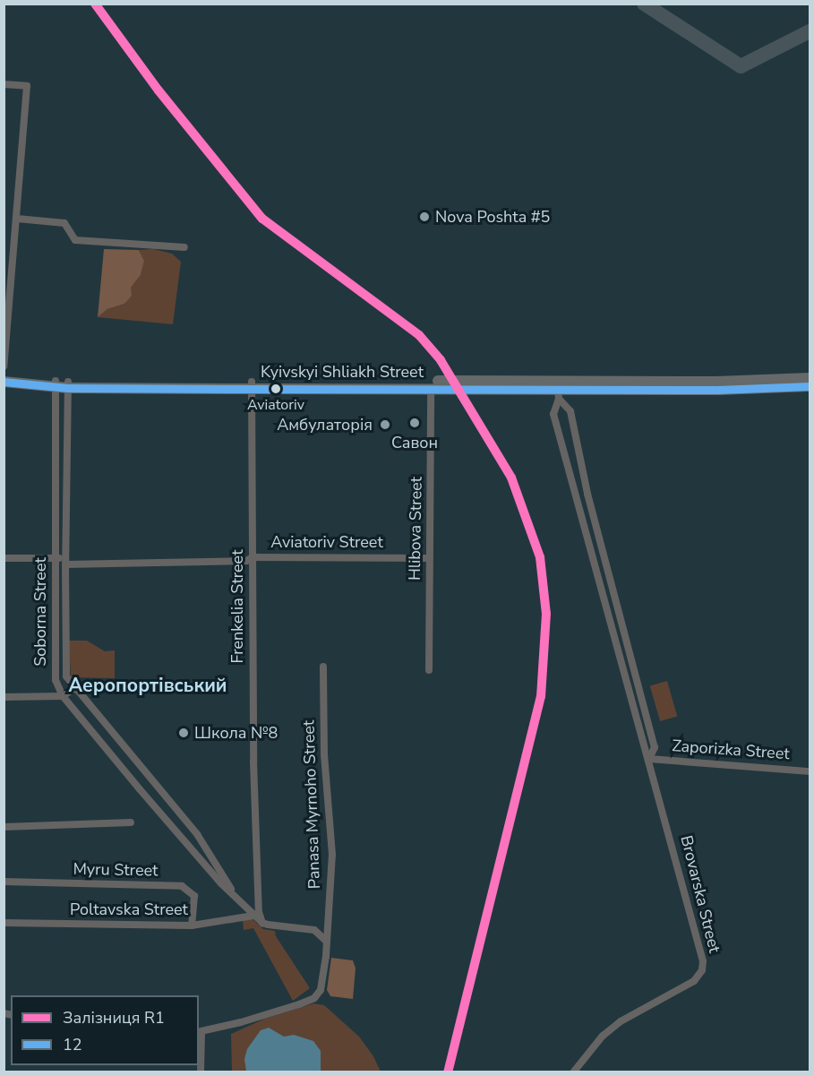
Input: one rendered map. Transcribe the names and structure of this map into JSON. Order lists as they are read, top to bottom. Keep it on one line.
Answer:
{"streets":{"highway":["Kyivskyi Shliakh Street"],"street":["Hlibova Street","Aviatoriv Street","Frenkelia Street","Soborna Street","Zaporizka Street","Panasa Myrnoho Street","Myru Street","Brovarska Street","Poltavska Street"]},"crossings":[["Kyivskyi Shliakh Street","Hlibova Street"],["Kyivskyi Shliakh Street","Frenkelia Street"],["Kyivskyi Shliakh Street","Soborna Street"],["Kyivskyi Shliakh Street","Brovarska Street"],["Hlibova Street","Aviatoriv Street"],["Aviatoriv Street","Frenkelia Street"],["Aviatoriv Street","Soborna Street"],["Frenkelia Street","Soborna Street"],["Soborna Street","Poltavska Street"],["Zaporizka Street","Brovarska Street"],["Myru Street","Poltavska Street"]],"districts":["Аеропортівський"],"places":["Nova Poshta #5","Aviatoriv","Савон","Амбулаторія","Школа №8"],"lines":["rail line R1","transit line 12"],"legend":["Залізниця R1","12"]}
